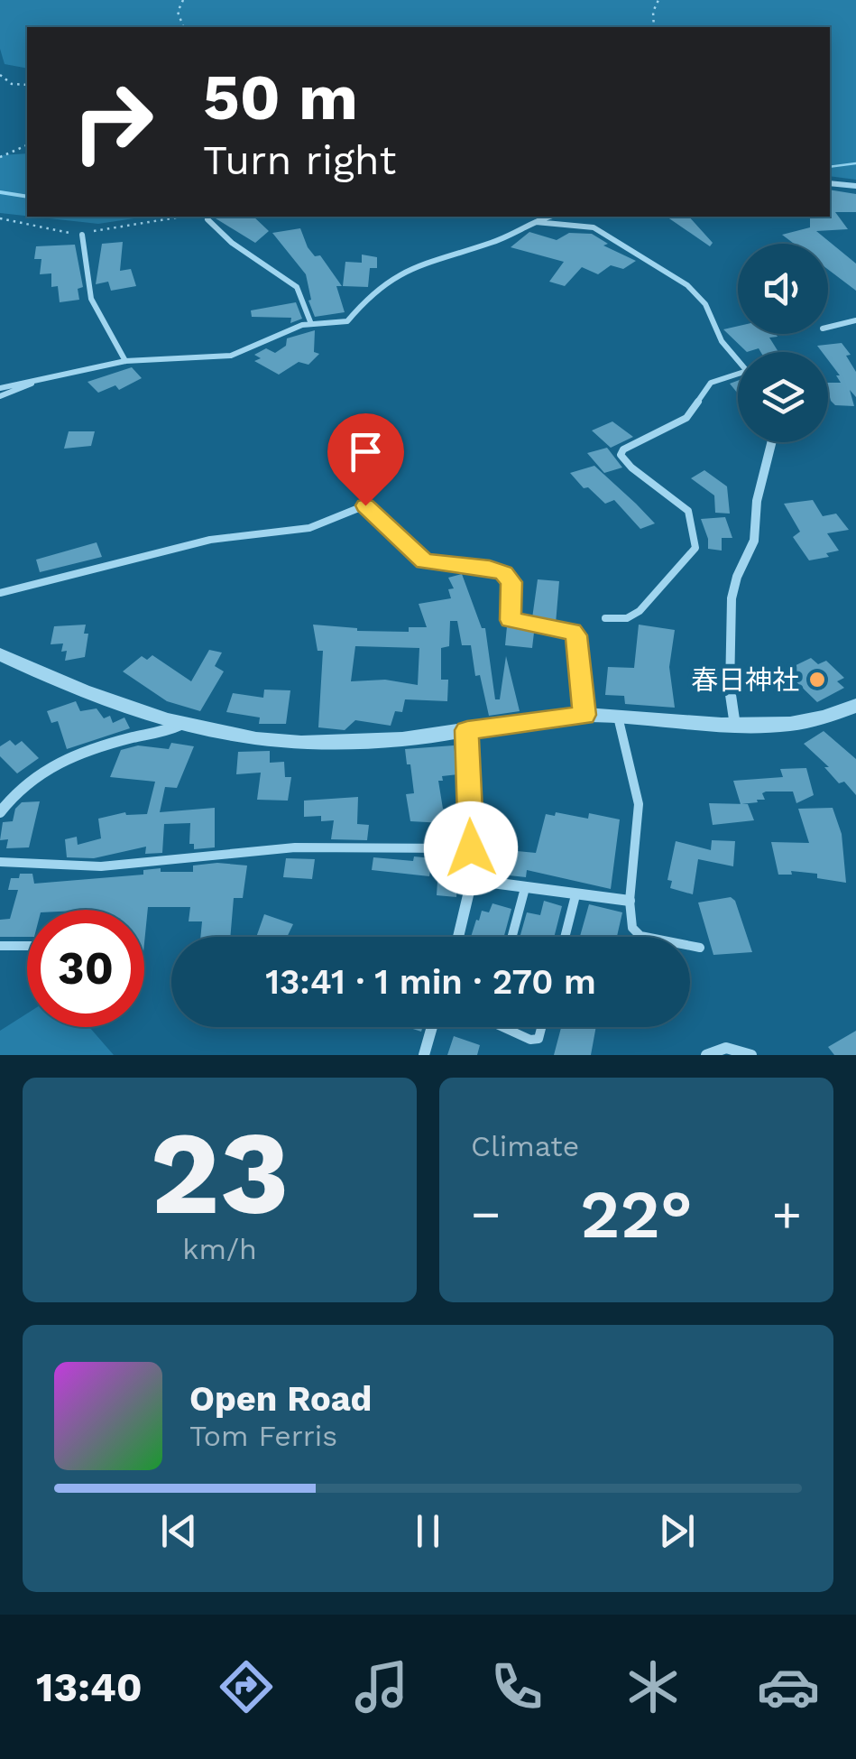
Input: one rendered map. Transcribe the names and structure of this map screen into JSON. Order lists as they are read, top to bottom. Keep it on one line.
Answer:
{"places":["春日神社"],"page":{"turn":["50 m","Turn right"],"limit":"30","trip":"13:41 · 1 min · 270 m","tile":[["23","km/h"],"Climate"],"heat":["−","22°","+"],"song":["Open Road","Tom Ferris"],"tabs":"13:40"}}
